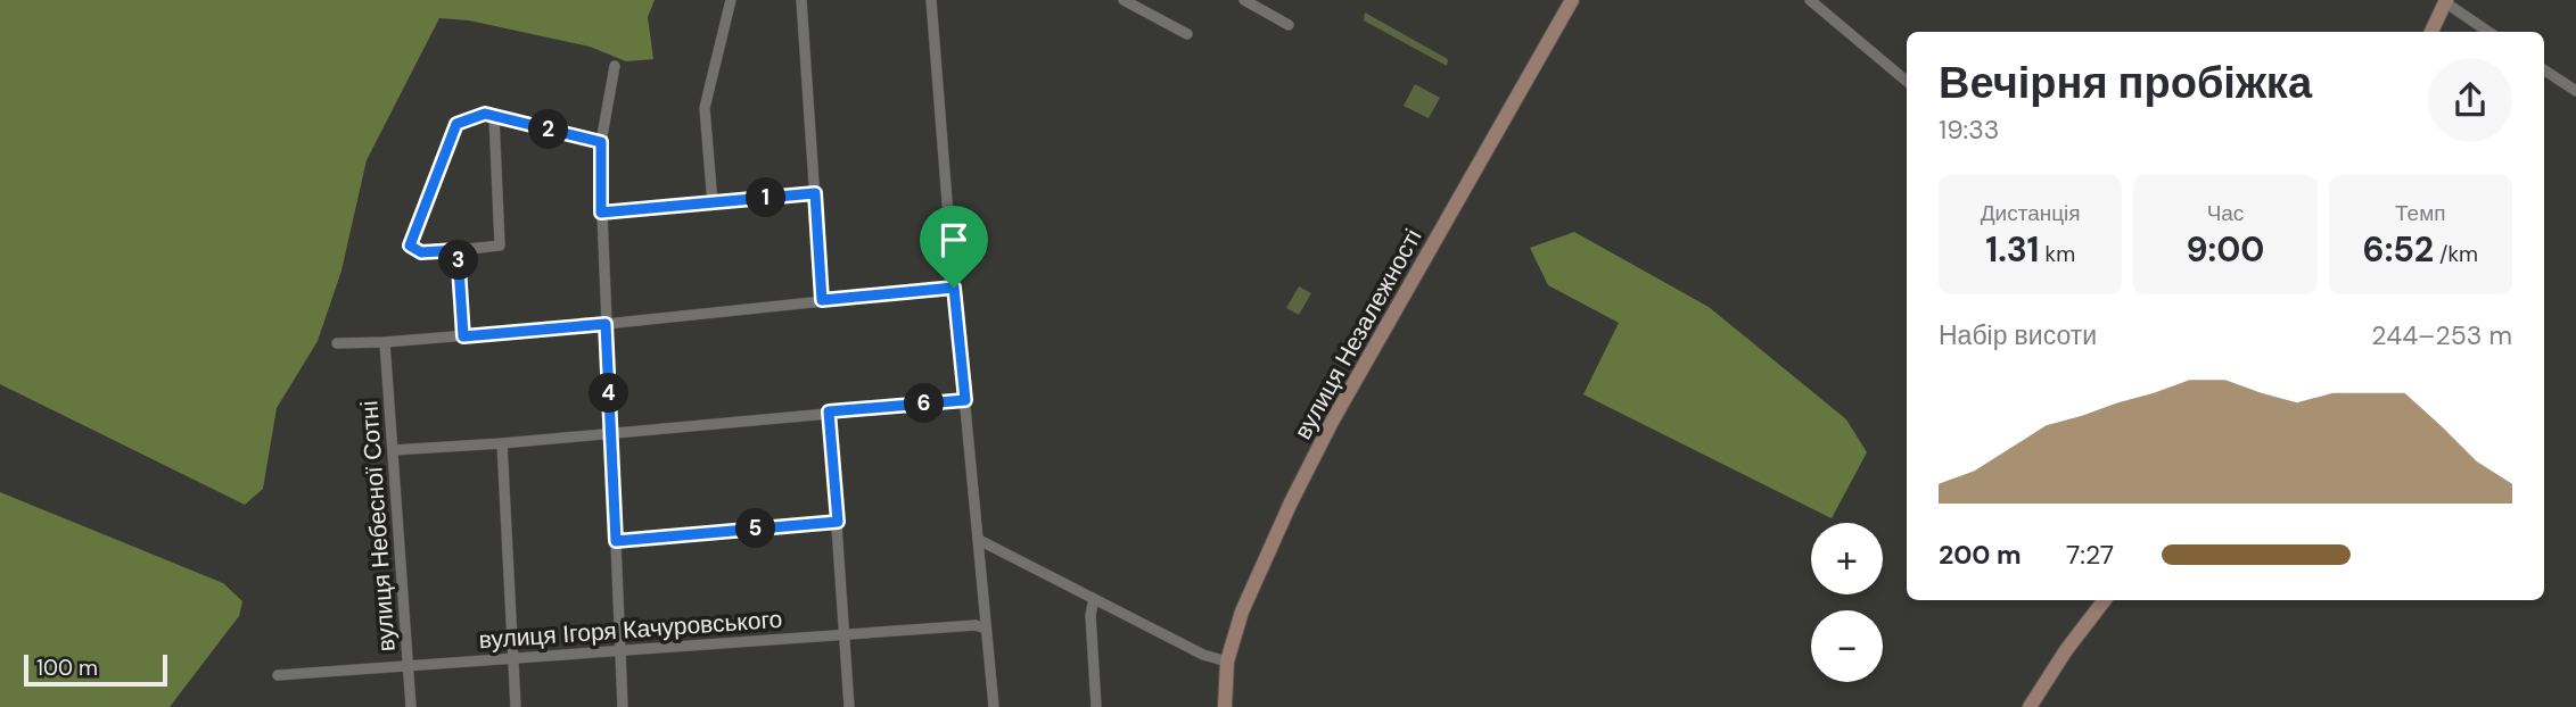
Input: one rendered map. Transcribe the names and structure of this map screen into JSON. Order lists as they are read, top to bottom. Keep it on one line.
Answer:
{"streets":{"street":["вулиця Незалежності","вулиця Небесної Сотні","вулиця Ігоря Качуровського"]},"crossings":[["вулиця Небесної Сотні","вулиця Ігоря Качуровського"]],"scale_bar":"100 m","page":{"heading":["Вечірня пробіжка","19:33"],"pins":["2","1","3","4","6","5"],"stats":[["Дистанція","1.31 km"],["Час","9:00"],["Темп","6:52 /km"]],"chart":["Набір висоти","244–253 m"],"map_buttons":["+","−"],"list":[{"name":"200 m","note":"7:27"}],"scale":"100 m"}}
